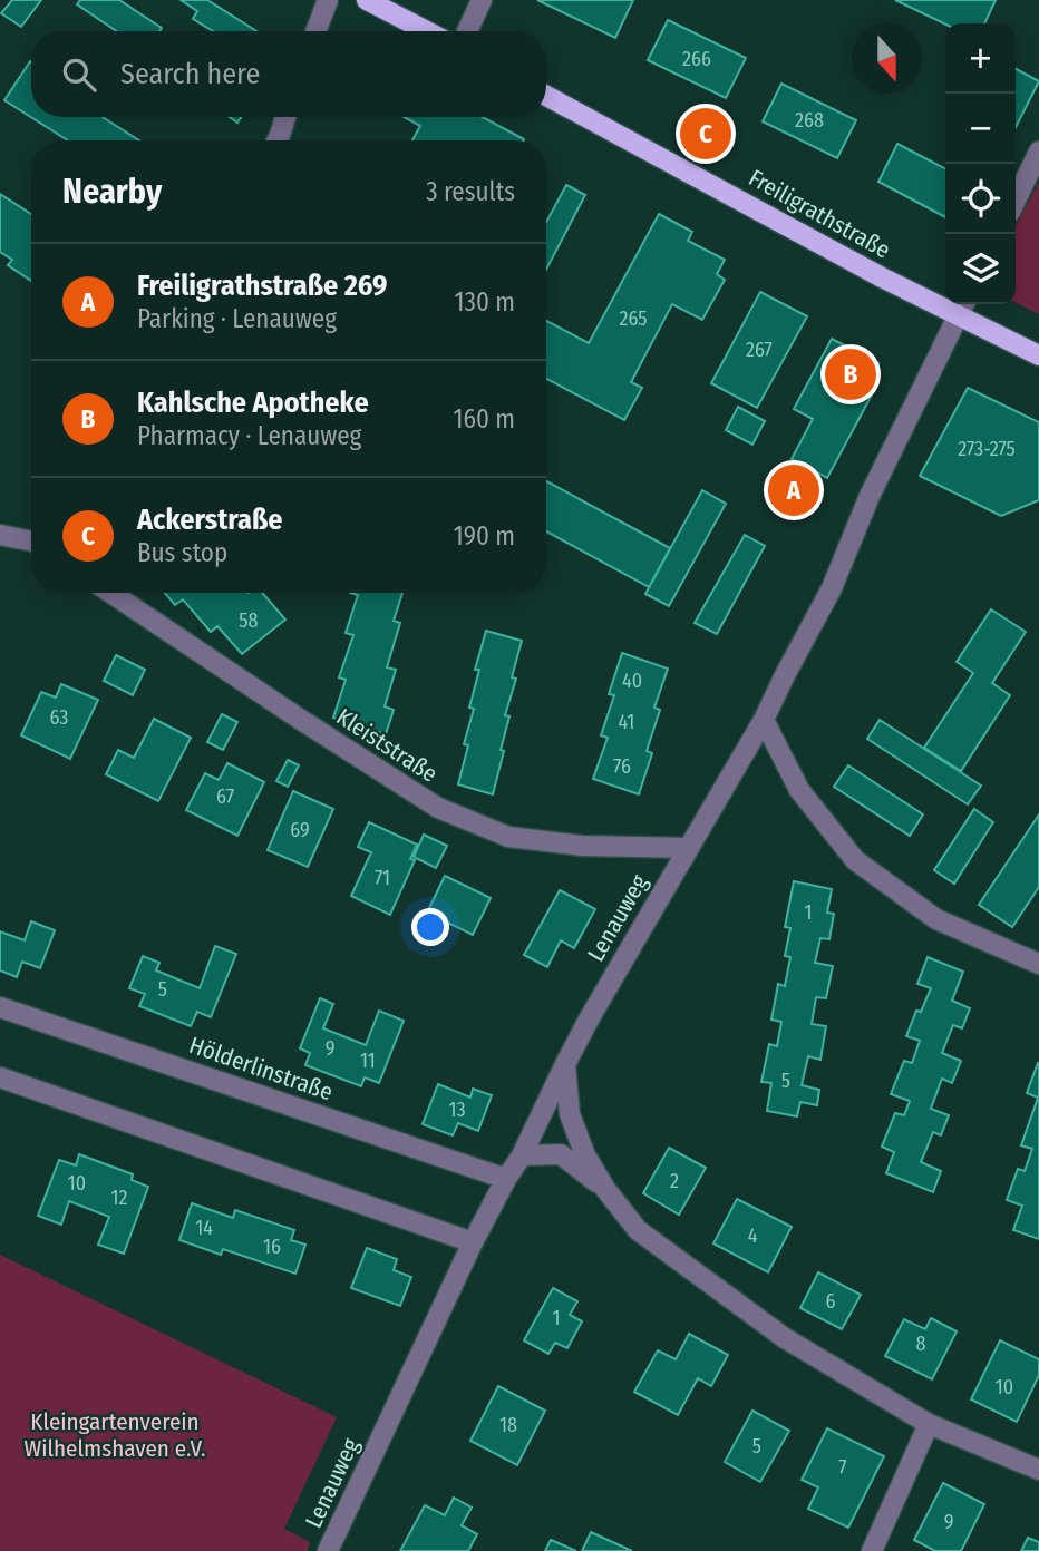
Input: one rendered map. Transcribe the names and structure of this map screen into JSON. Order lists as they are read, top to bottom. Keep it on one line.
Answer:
{"streets":{"main road":["Freiligrathstraße"],"street":["Kleiststraße","Lenauweg","Hölderlinstraße"]},"crossings":[["Freiligrathstraße","Lenauweg"],["Kleiststraße","Lenauweg"],["Lenauweg","Hölderlinstraße"]],"parks":["Kleingartenverein Wilhelmshaven e.V."],"house_numbers":["266","268","265","267","273-275","58","40","63","41","76","67","69","71","1","5","9","11","5","13","2","10","12","14","4","16","6","1","8","10","18","5","7","9"],"north":"bottom","page":{"map_buttons":["+","−"],"search":"Search here","pins":["C","B","A"],"heading":["Nearby","3 results"],"list":[{"mark":"A","name":"Freiligrathstraße 269","note":"Parking · Lenauweg","value":"130 m"},{"mark":"B","name":"Kahlsche Apotheke","note":"Pharmacy · Lenauweg","value":"160 m"},{"mark":"C","name":"Ackerstraße","note":"Bus stop","value":"190 m"}]}}
